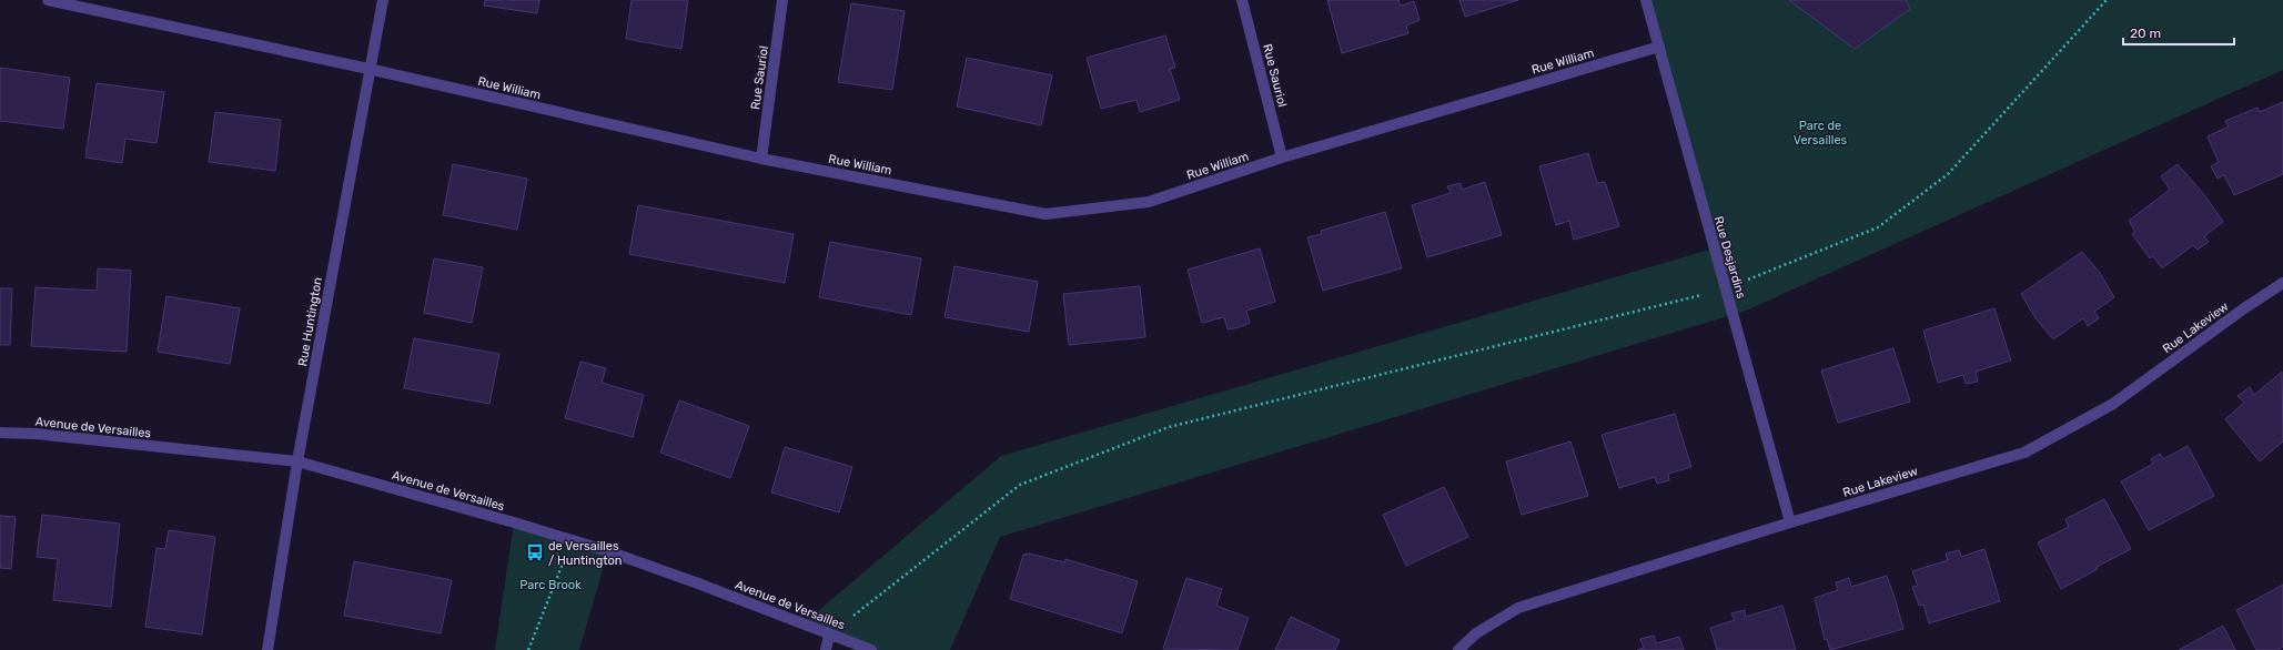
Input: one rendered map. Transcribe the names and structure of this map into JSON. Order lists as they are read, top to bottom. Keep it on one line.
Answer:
{"streets":{"street":["Rue William","Rue Sauriol","Rue Desjardins","Rue Huntington","Rue Lakeview","Avenue de Versailles"]},"crossings":[["Rue William","Rue Sauriol"],["Rue William","Rue Desjardins"],["Rue William","Rue Huntington"],["Rue Desjardins","Rue Lakeview"],["Rue Huntington","Avenue de Versailles"]],"parks":["Parc de Versailles","Parc Brook"],"places":{"bus stop":["de Versailles / Huntington"]},"scale_bar":"20 m"}
